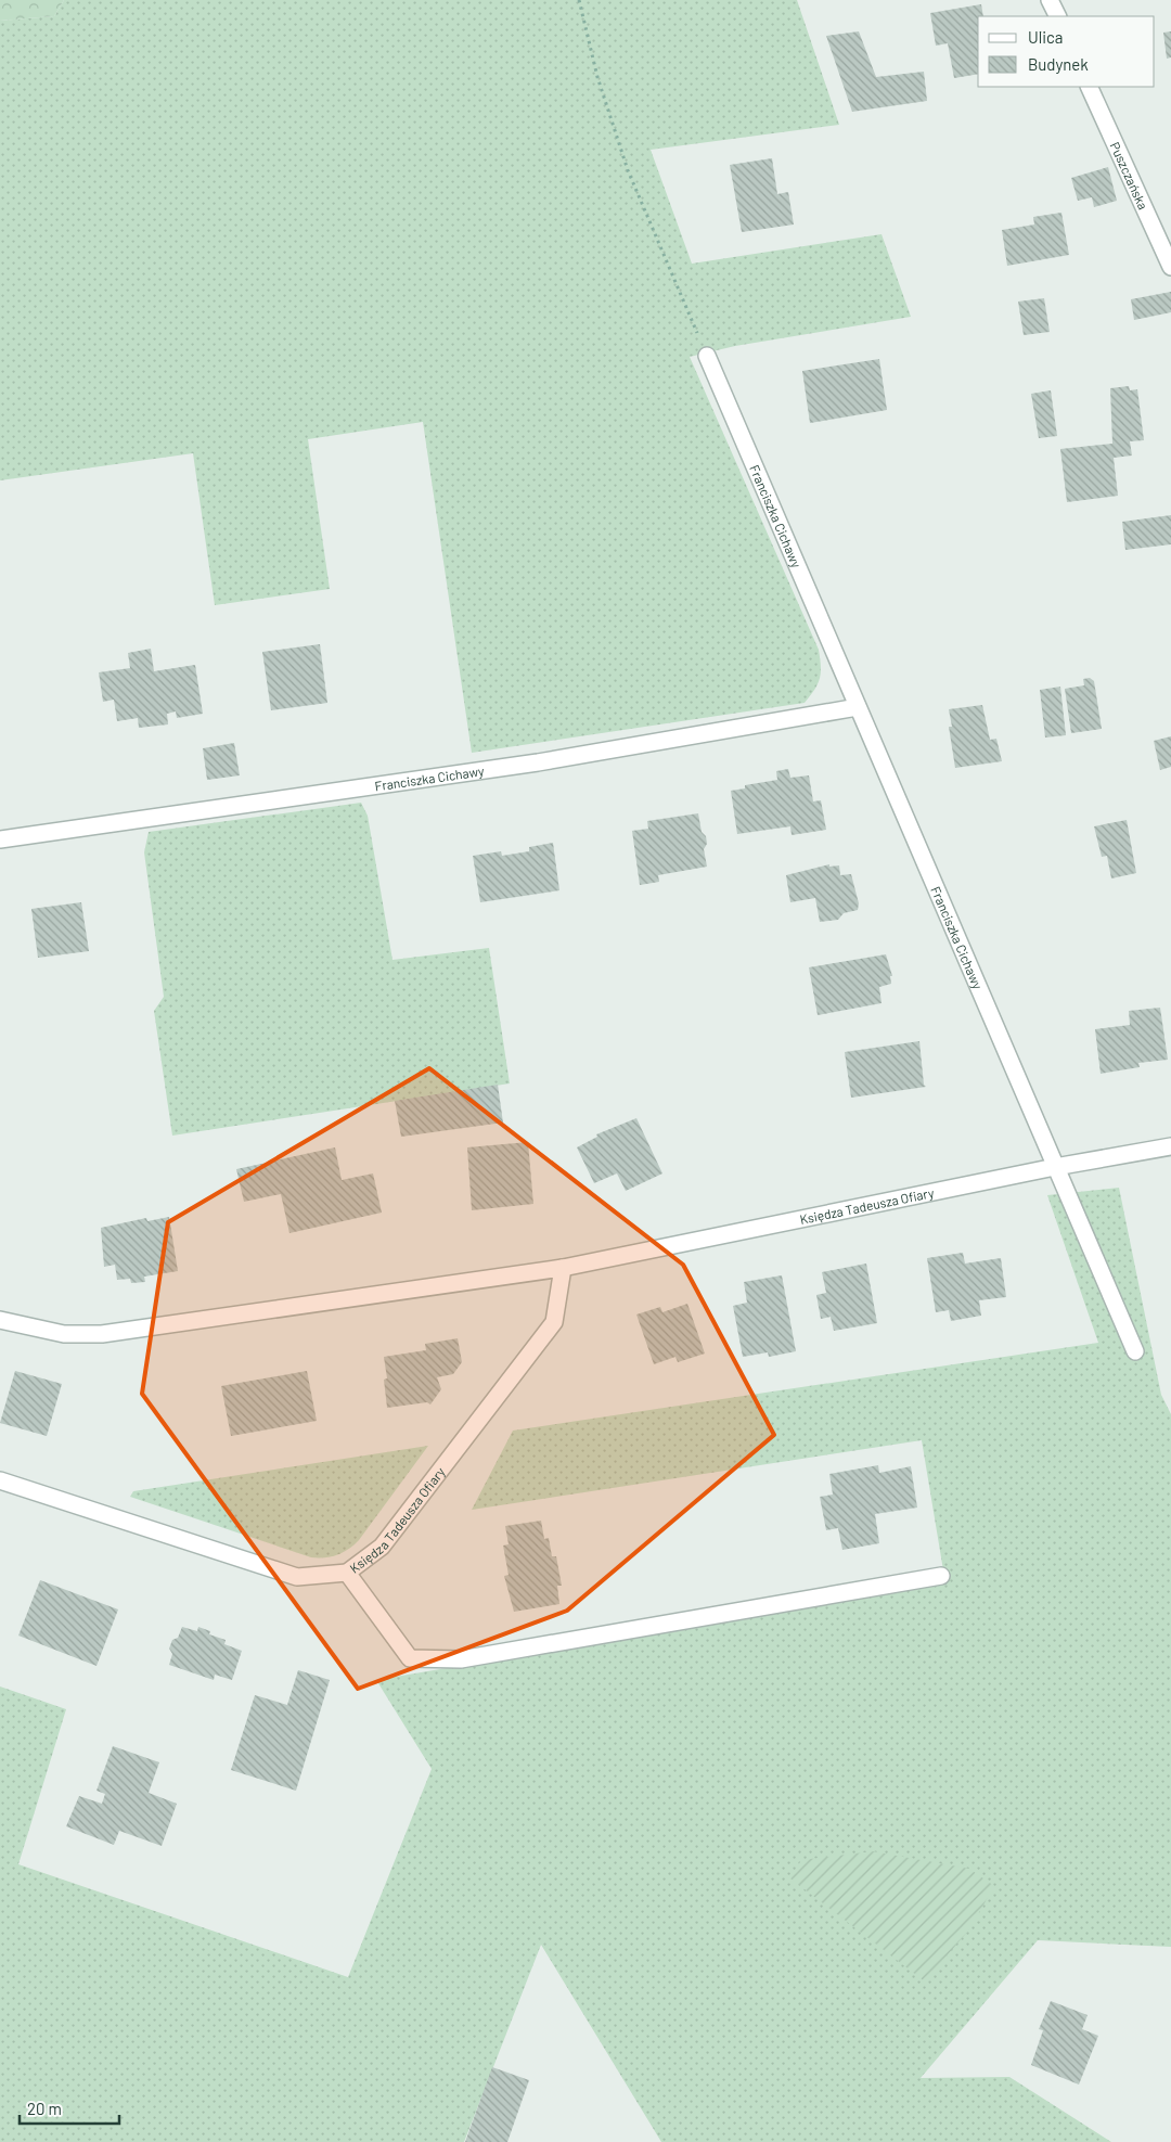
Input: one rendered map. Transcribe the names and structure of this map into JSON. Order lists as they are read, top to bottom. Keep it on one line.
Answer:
{"streets":{"street":["Puszczańska","Franciszka Cichawy","Księdza Tadeusza Ofiary"]},"crossings":[["Franciszka Cichawy","Księdza Tadeusza Ofiary"]],"legend":["Ulica","Budynek"],"scale_bar":"20 m"}
